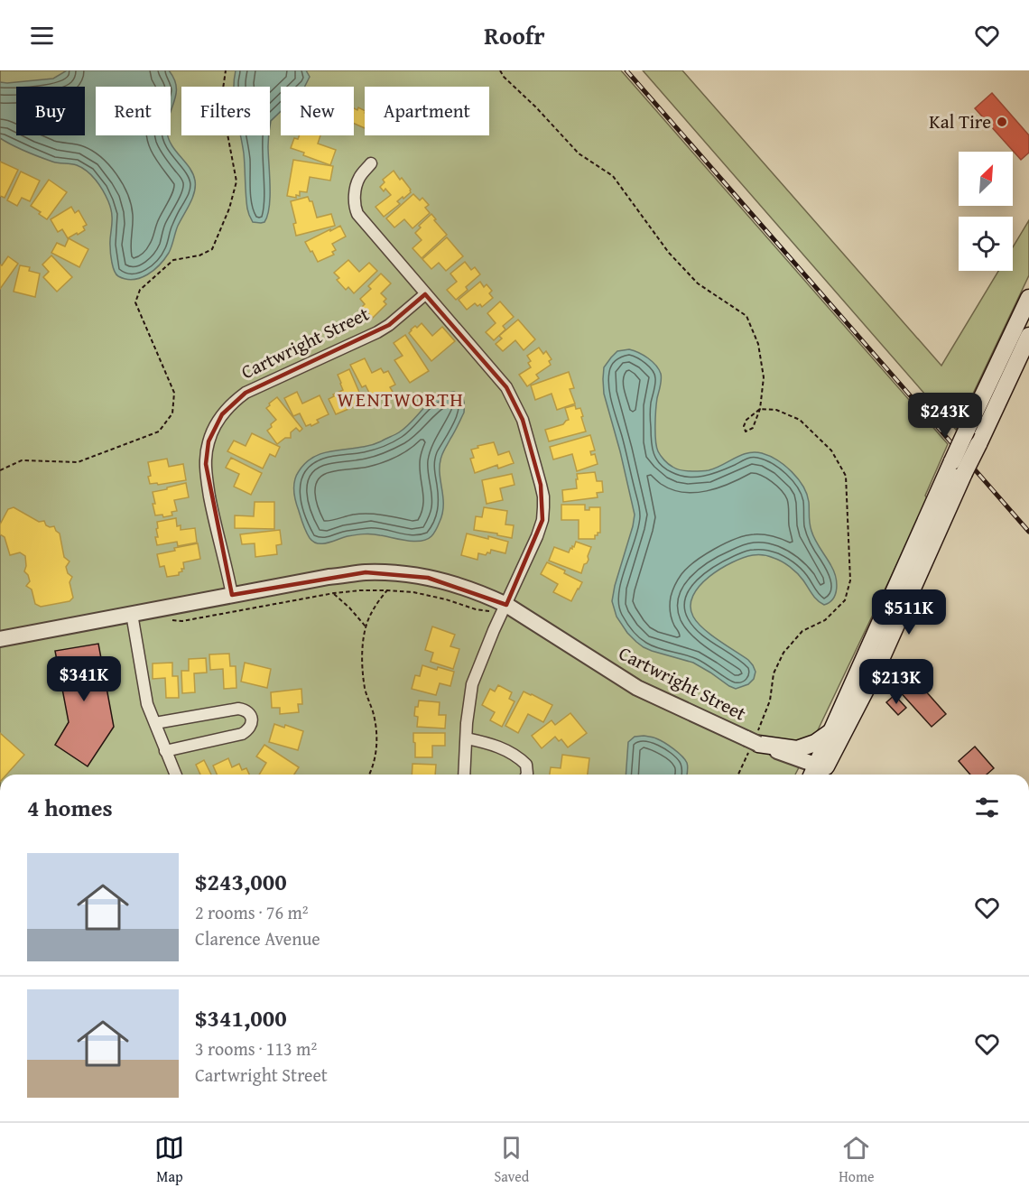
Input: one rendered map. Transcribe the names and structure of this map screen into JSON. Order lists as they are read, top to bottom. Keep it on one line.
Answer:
{"streets":{"street":["Cartwright Street"]},"districts":["WENTWORTH"],"places":["Kal Tire"],"north":"top right","page":{"header":"Roofr","chip":["Buy","Rent","Filters","New","Apartment"],"price":["$243K","$511K","$341K","$213K"],"heading":"4 homes","list":[{"name":"$243,000","note":"2 rooms · 76 m² · Clarence Avenue"},{"name":"$341,000","note":"3 rooms · 113 m² · Cartwright Street"}],"tabs":["Map","Saved","Home"]}}
